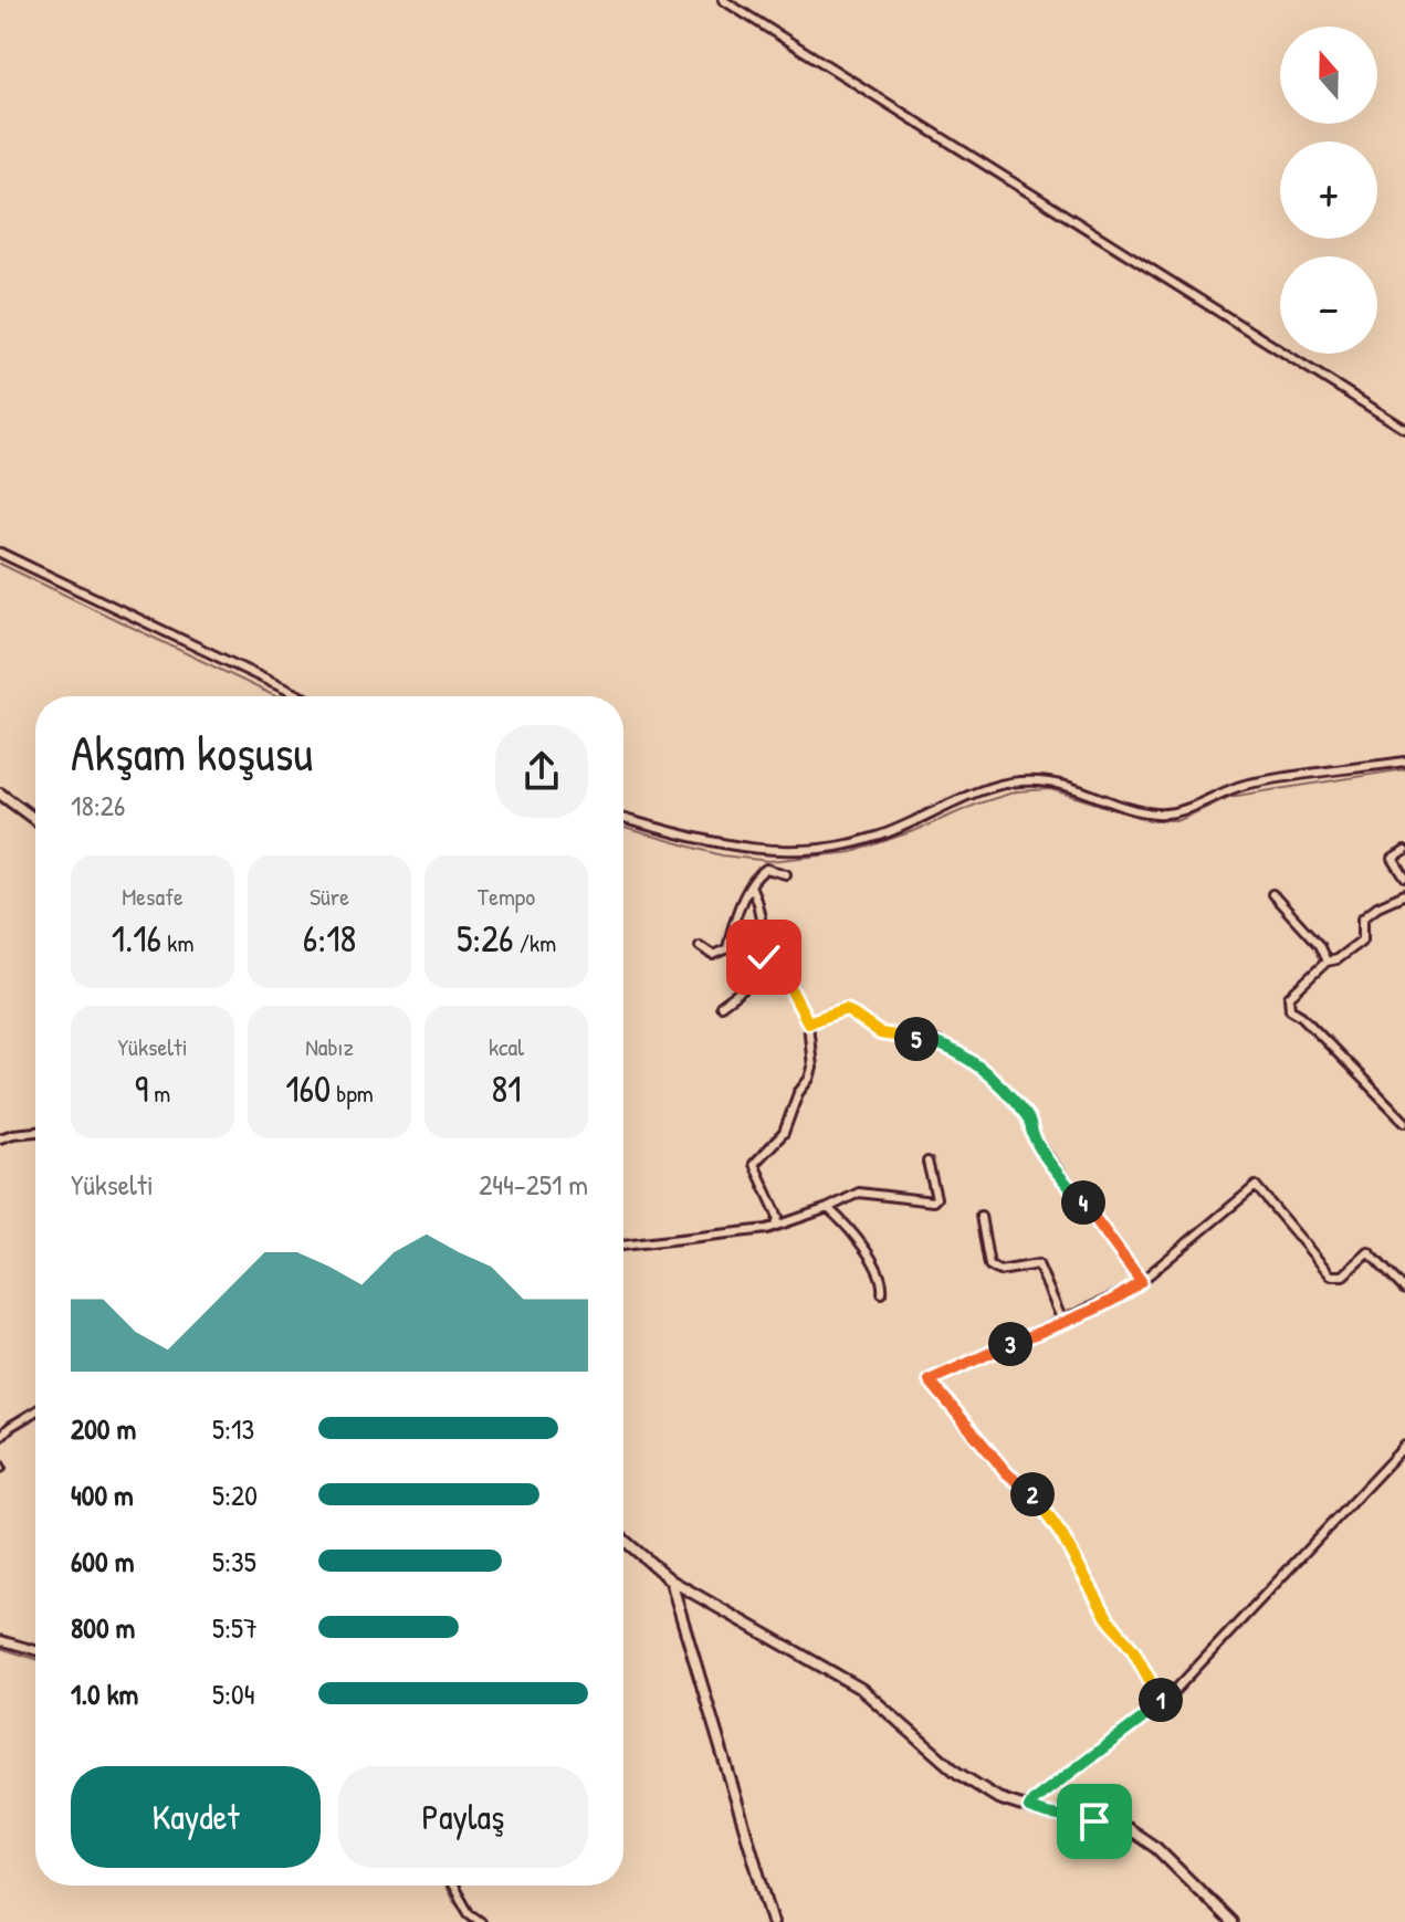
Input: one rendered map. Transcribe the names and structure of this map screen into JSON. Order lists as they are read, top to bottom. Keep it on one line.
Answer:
{"north":"top","page":{"map_buttons":["+","−"],"heading":["Akşam koşusu","18:26"],"stats":[["Mesafe","1.16 km"],["Süre","6:18"],["Tempo","5:26 /km"],["Yükselti","9 m"],["Nabız","160 bpm"],["kcal","81"]],"pins":["5","4","3","2","1"],"chart":["Yükselti","244–251 m"],"list":[{"name":"200 m","note":"5:13"},{"name":"400 m","note":"5:20"},{"name":"600 m","note":"5:35"},{"name":"800 m","note":"5:57"},{"name":"1.0 km","note":"5:04"}],"buttons":["Kaydet","Paylaş"]}}
